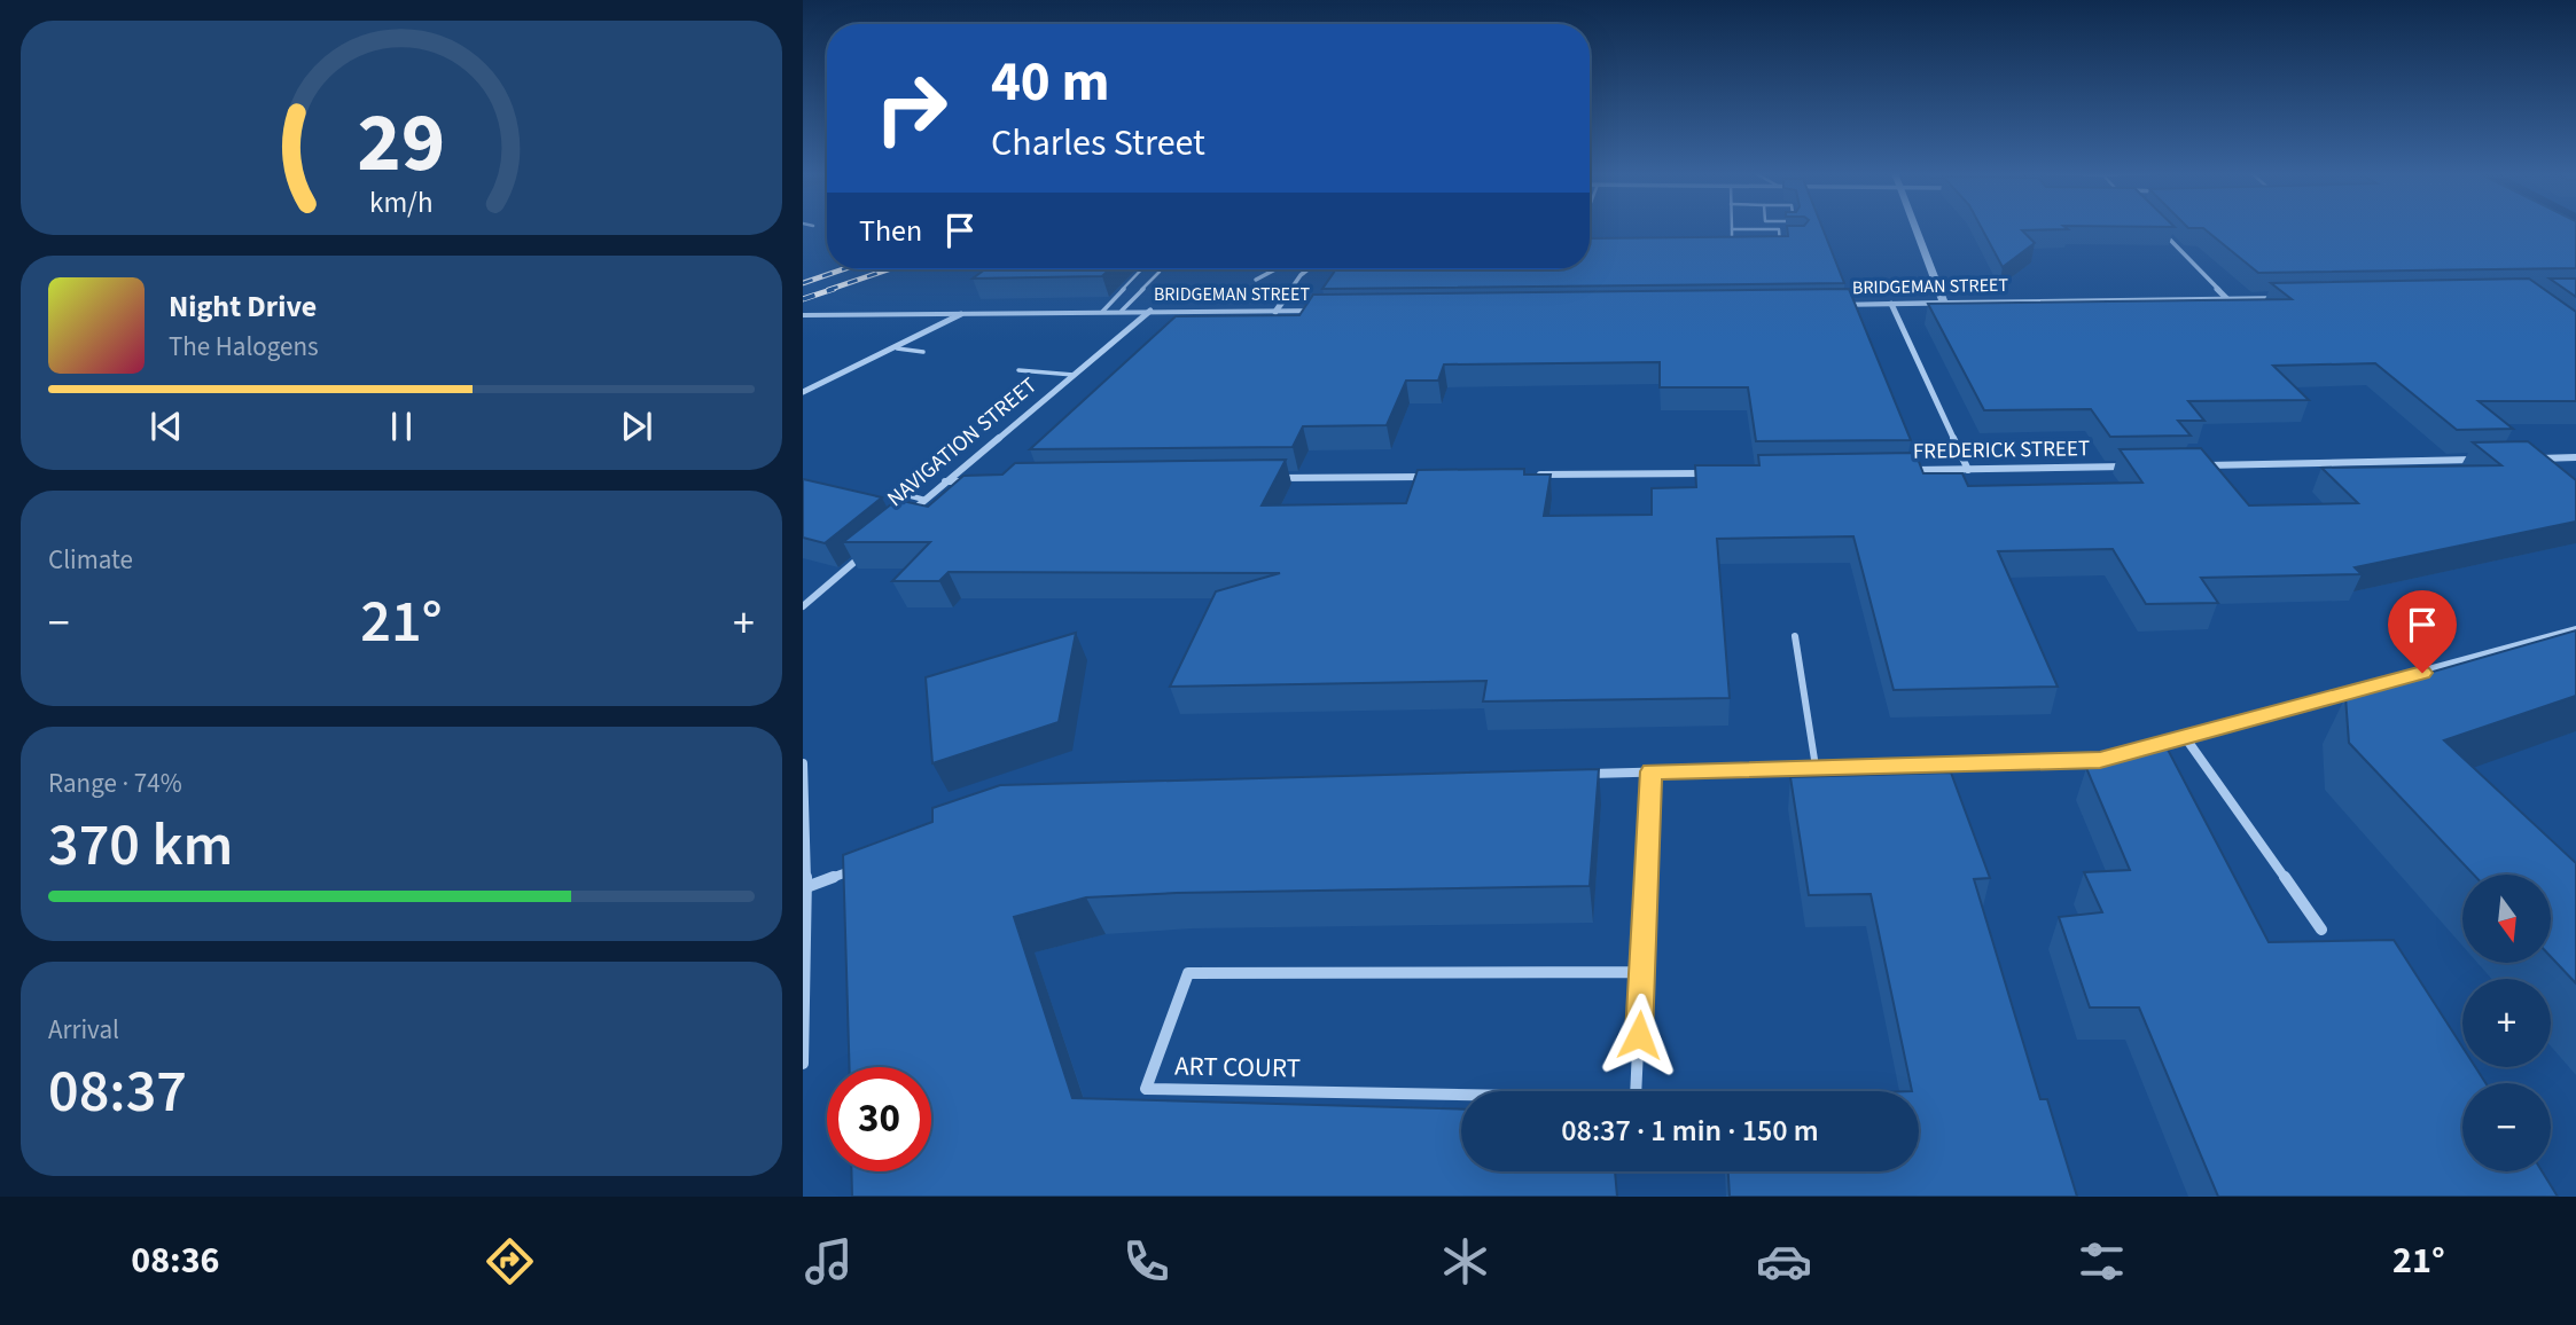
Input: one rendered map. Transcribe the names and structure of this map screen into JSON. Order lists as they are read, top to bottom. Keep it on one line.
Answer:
{"streets":{"street":["BRIDGEMAN STREET","NAVIGATION STREET","FREDERICK STREET","ART COURT"]},"crossings":[["BRIDGEMAN STREET","NAVIGATION STREET"]],"north":"bottom","page":{"turn":["40 m","Charles Street"],"then":"Then","song":["Night Drive","The Halogens"],"tile":["Climate",["Range · 74%","370 km"],["Arrival","08:37"]],"heat":["−","21°","+"],"map_buttons":["+","−"],"limit":"30","trip":"08:37 · 1 min · 150 m","tabs":["08:36","21°"],"gauge":["29","km/h"]}}
